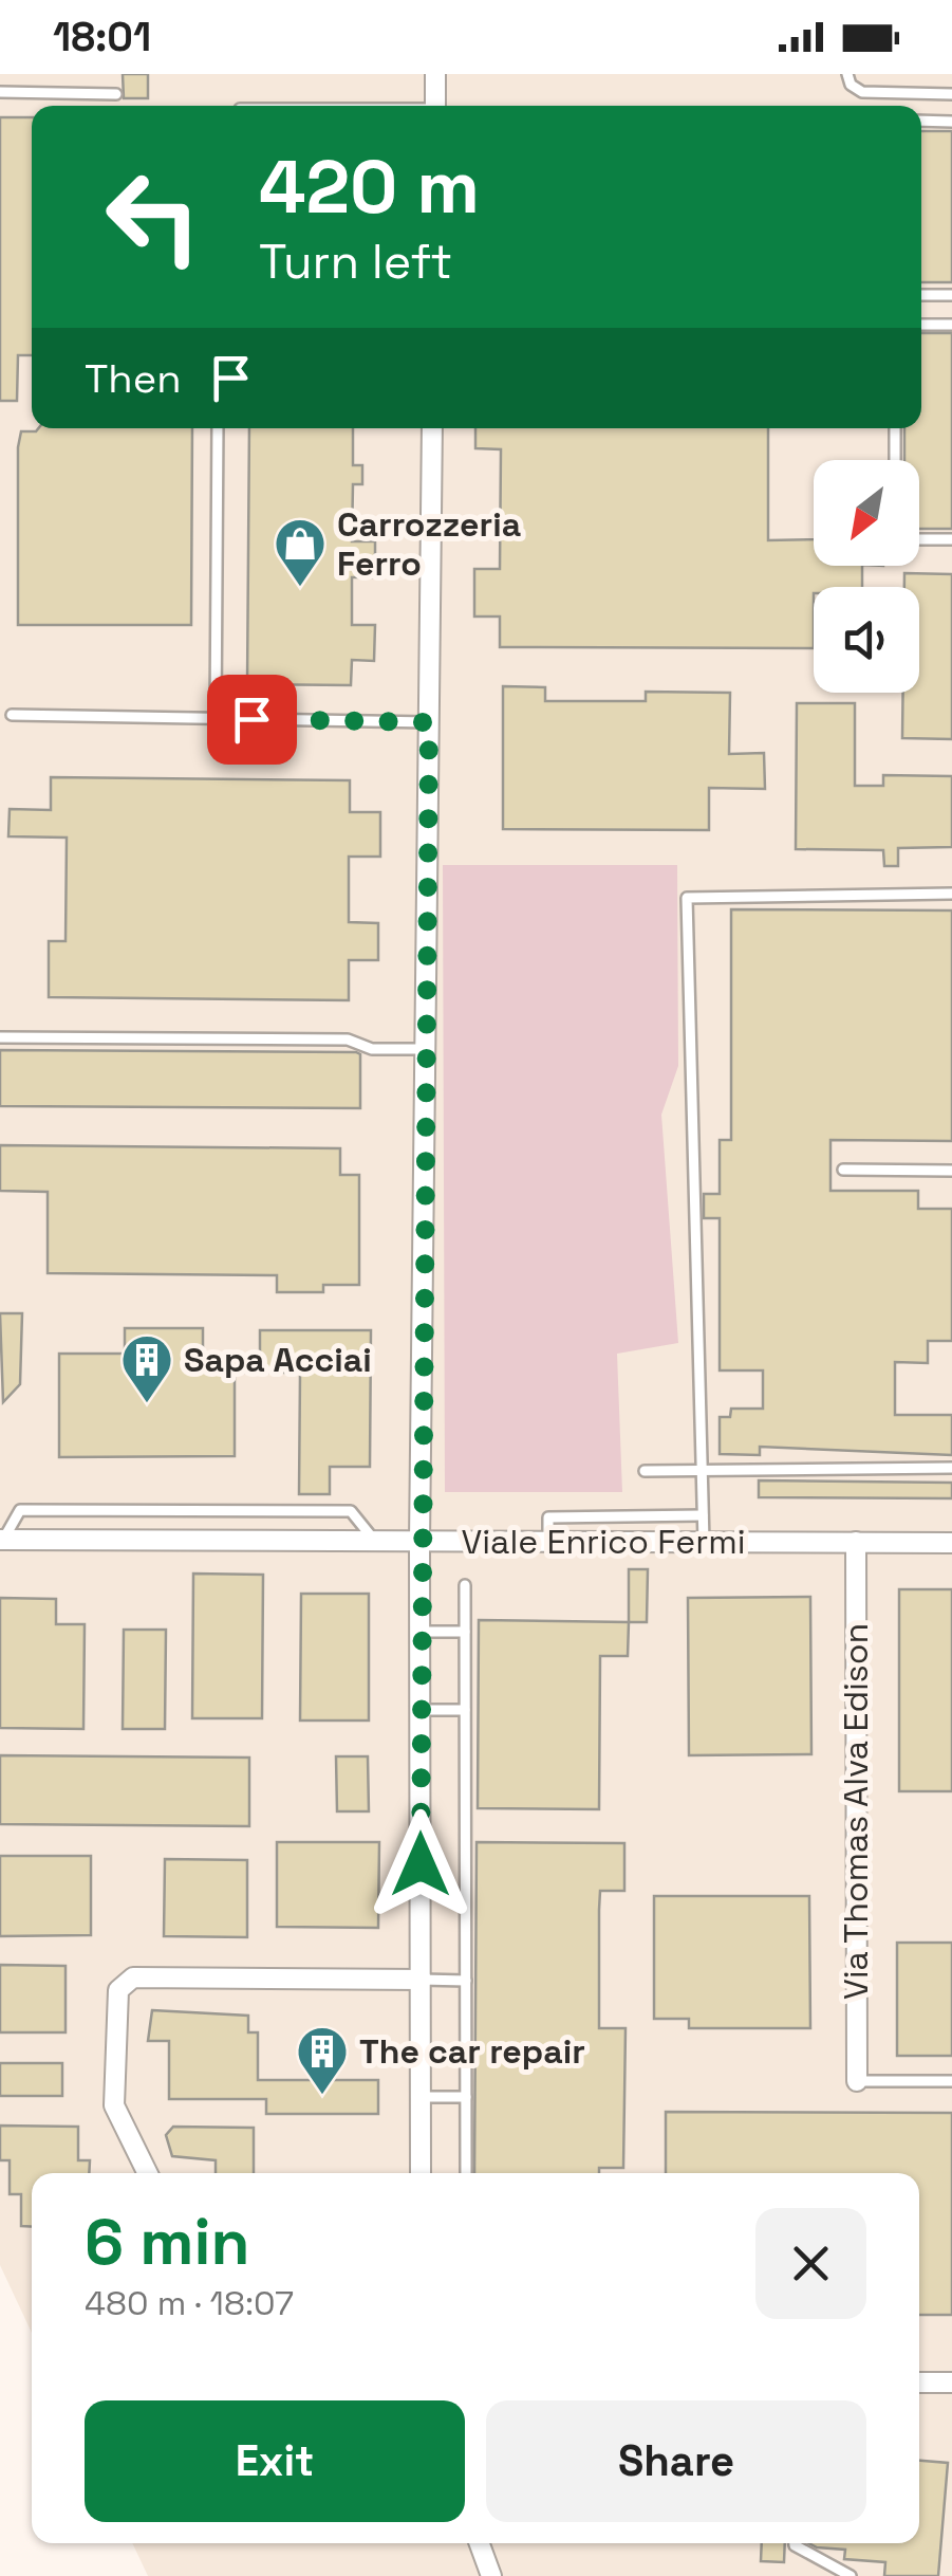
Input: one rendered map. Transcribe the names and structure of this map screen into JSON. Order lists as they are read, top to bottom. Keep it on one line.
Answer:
{"streets":{"street":["Viale Enrico Fermi","Via Thomas Alva Edison"]},"crossings":[["Viale Enrico Fermi","Via Thomas Alva Edison"]],"places":{"shop":["Carrozzeria Ferro"],"building":["Sapa Acciai","The car repair"]},"north":"bottom left","page":{"status":"18:01","turn":["420 m","Turn left"],"then":"Then","heading":["6 min","480 m · 18:07"],"buttons":["Exit","Share"]}}
